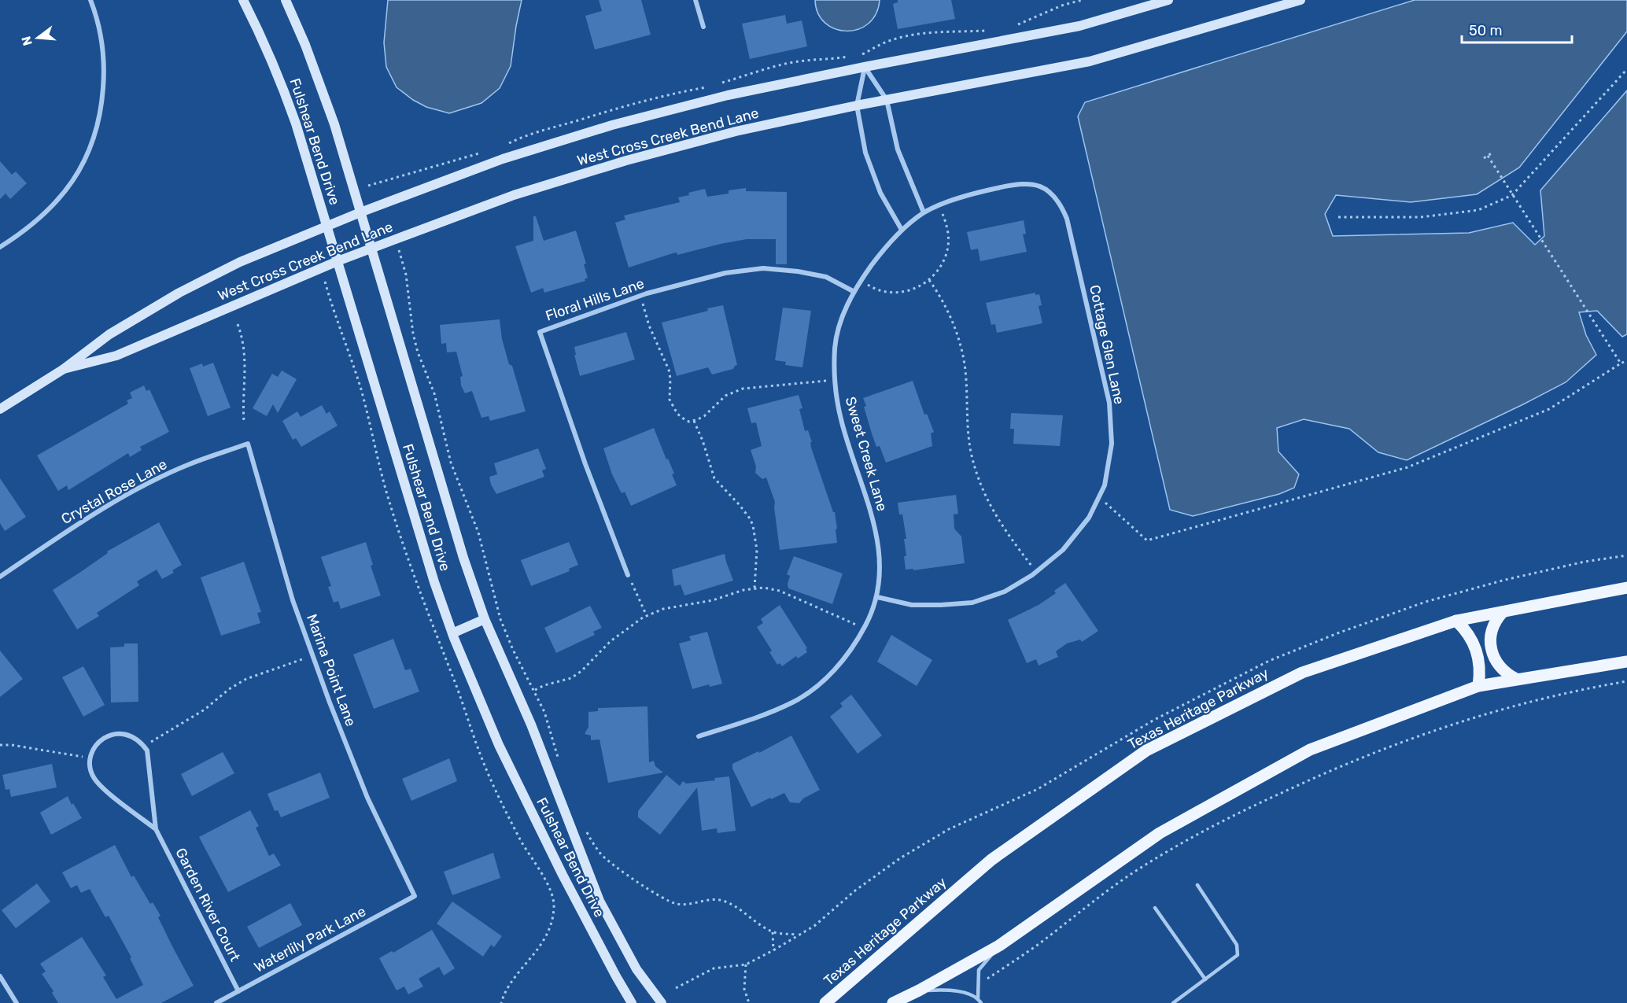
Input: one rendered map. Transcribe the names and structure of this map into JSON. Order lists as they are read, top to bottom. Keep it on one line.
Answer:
{"streets":{"main road":["West Cross Creek Bend Lane","Fulshear Bend Drive","Texas Heritage Parkway"],"street":["Floral Hills Lane","Cottage Glen Lane","Sweet Creek Lane","Crystal Rose Lane","Marina Point Lane","Garden River Court","Waterlily Park Lane"]},"crossings":[["West Cross Creek Bend Lane","Fulshear Bend Drive"],["Floral Hills Lane","Sweet Creek Lane"],["Cottage Glen Lane","Sweet Creek Lane"],["Crystal Rose Lane","Marina Point Lane"],["Marina Point Lane","Waterlily Park Lane"],["Garden River Court","Waterlily Park Lane"]],"scale_bar":"50 m","north":"left"}
